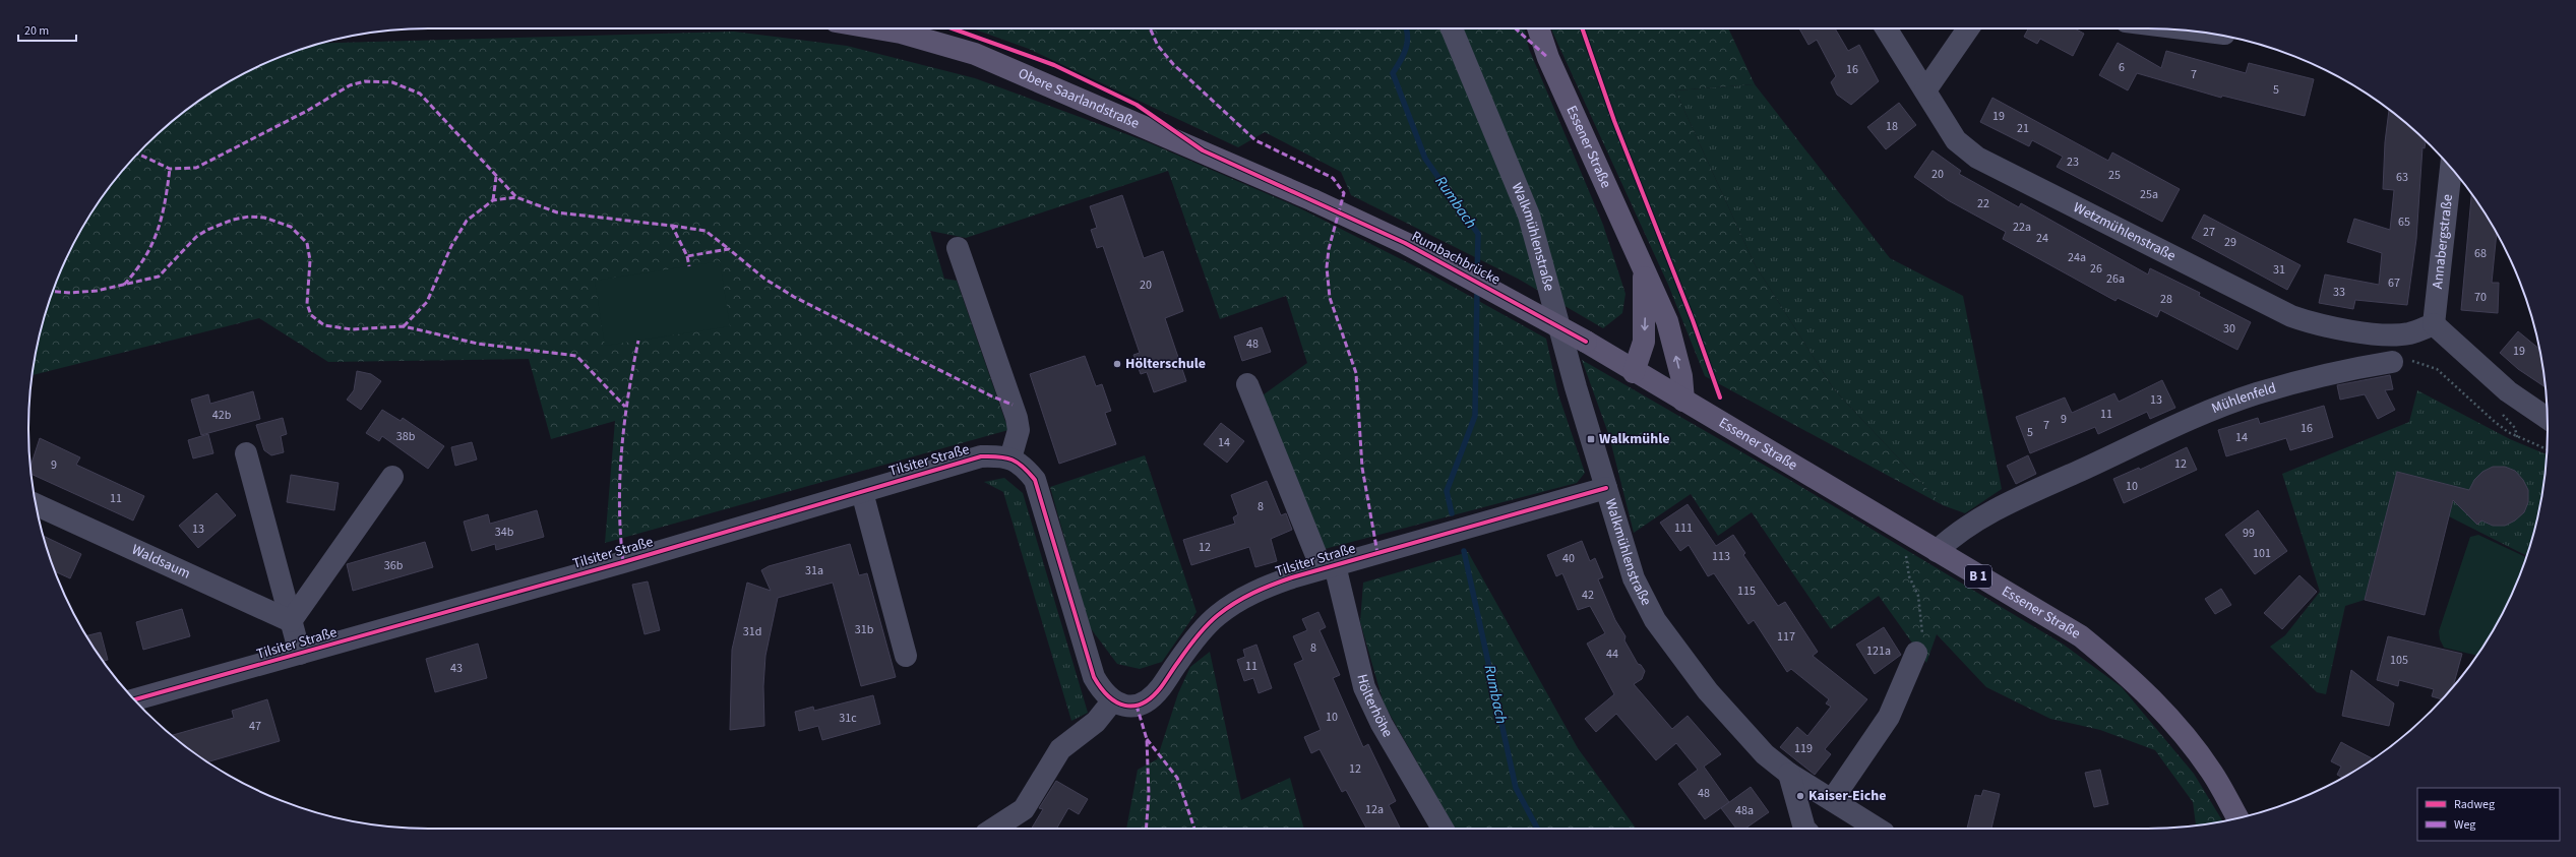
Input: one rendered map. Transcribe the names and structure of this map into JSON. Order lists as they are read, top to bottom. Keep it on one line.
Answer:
{"streets":{"main road":["Obere Saarlandstraße","Essener Straße","Rumbachbrücke","B 1"],"street":["Wetzmühlenstraße","Walkmühlenstraße","Annabergstraße","Mühlenfeld","Tilsiter Straße","Waldsaum","Hölterhöhe"]},"crossings":[["Obere Saarlandstraße","Rumbachbrücke"],["Essener Straße","Rumbachbrücke"],["Essener Straße","Mühlenfeld"],["Wetzmühlenstraße","Annabergstraße"],["Walkmühlenstraße","Tilsiter Straße"],["Tilsiter Straße","Waldsaum"],["Tilsiter Straße","Hölterhöhe"]],"water":["Rumbach"],"places":{"other":["Hölterschule","Kaiser-Eiche"],"transit":["Walkmühle"]},"house_numbers":["6","16","7","5","19","18","21","23","20","25","63","25a","22","65","22a","27","24","29","68","24a","26","31","26a","67","20","33","70","28","30","48","19","13","11","42b","9","7","16","5","38b","14","14","12","9","10","11","8","111","13","34b","99","12","101","113","40","36b","31a","115","42","31b","31d","117","8","121a","44","105","11","43","10","31c","47","119","12","48","12a","48a"],"legend":["Radweg","Weg"],"scale_bar":"20 m"}
